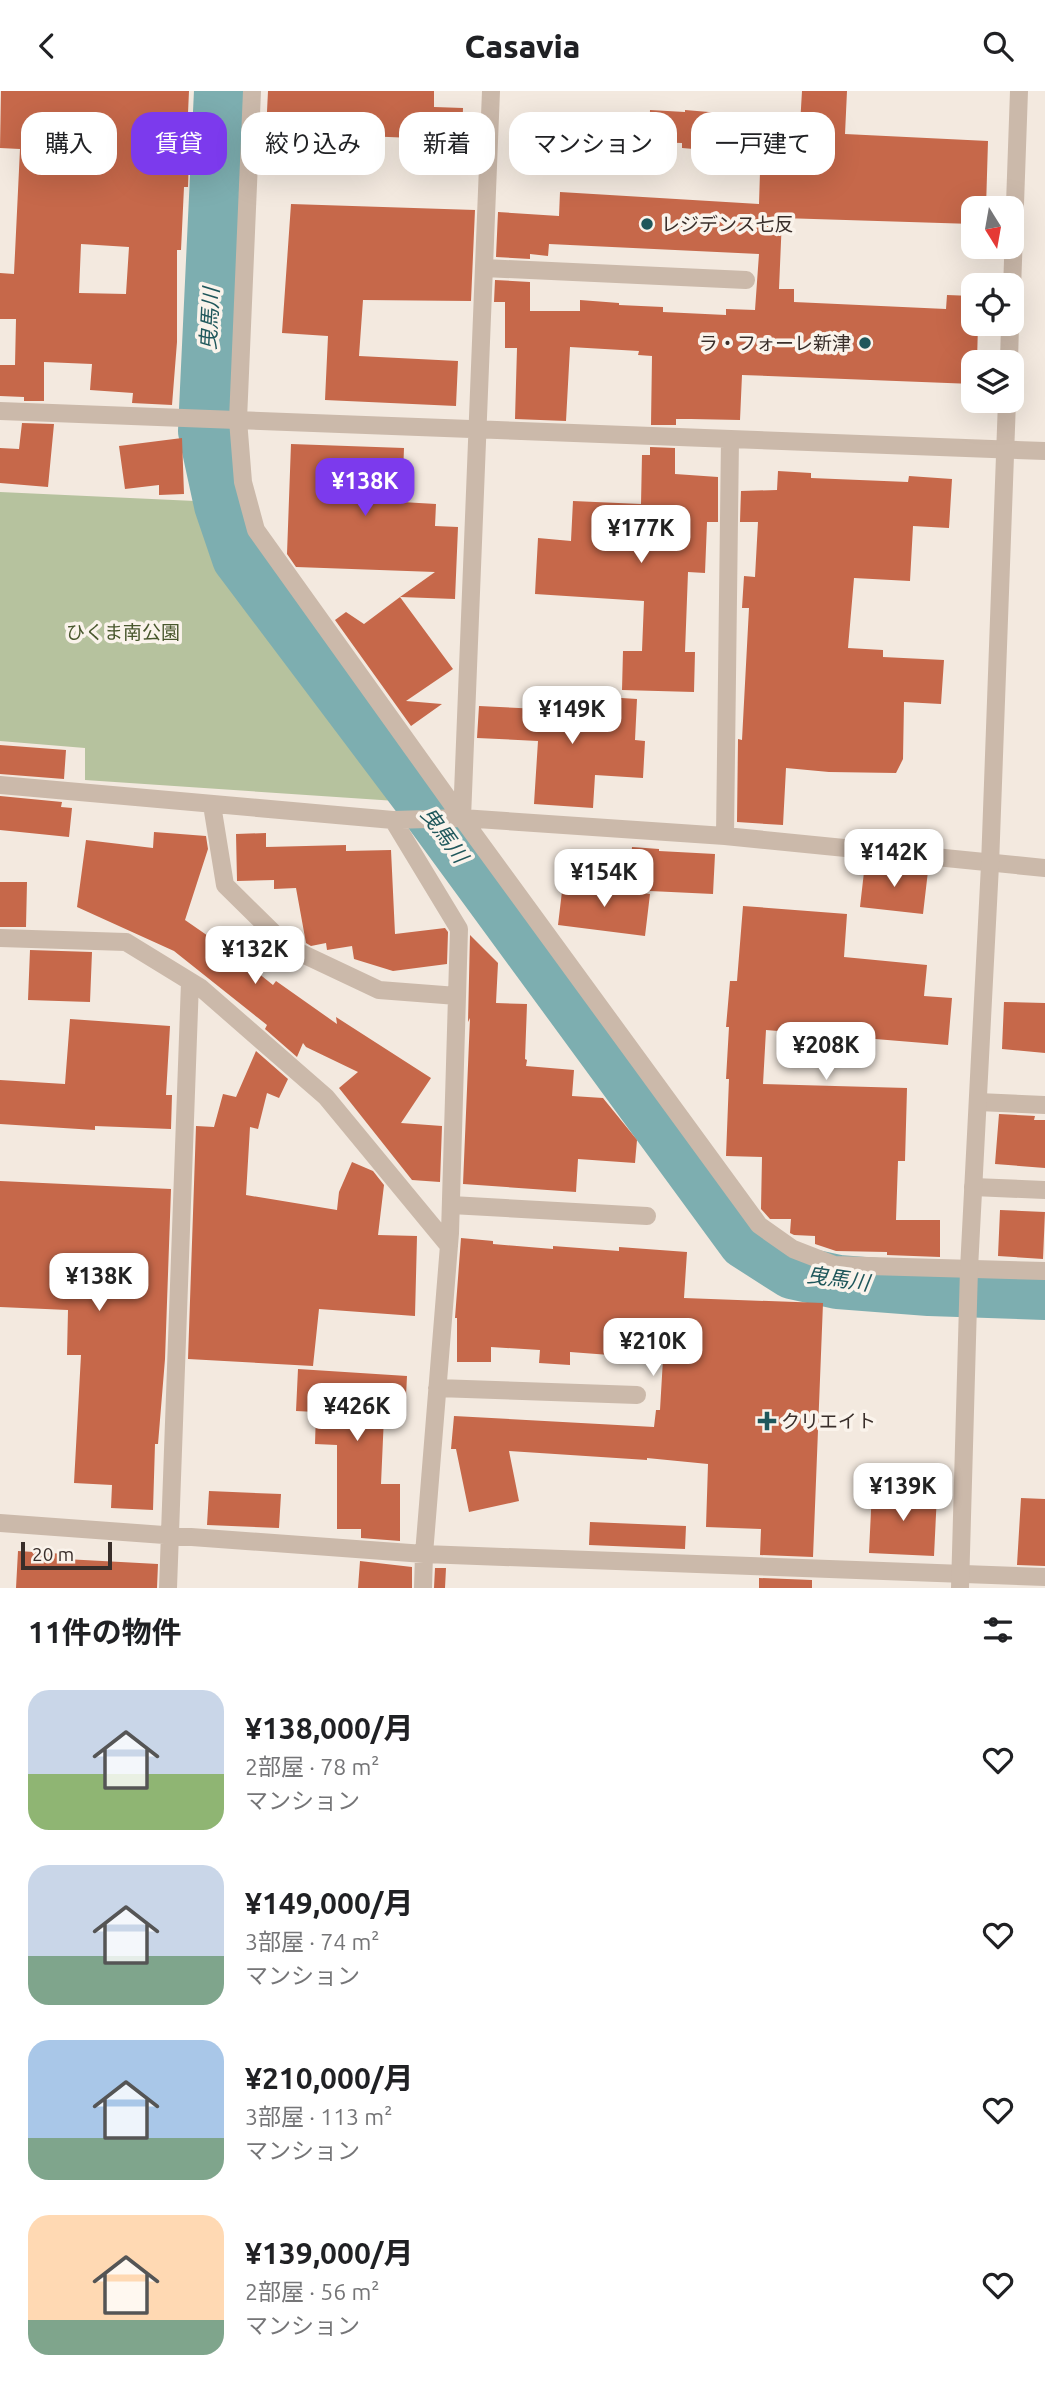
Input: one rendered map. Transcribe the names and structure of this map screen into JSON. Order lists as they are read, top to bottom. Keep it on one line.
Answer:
{"water":["曳馬川"],"parks":["ひくま南公園"],"places":{"other":["レジデンス七反","ラ・フォーレ新津"],"health":["クリエイト"]},"scale_bar":"20 m","north":"bottom","page":{"header":"Casavia","chip":["購入","賃貸","絞り込み","新着","マンション","一戸建て"],"price":["¥138K","¥177K","¥149K","¥142K","¥154K","¥132K","¥208K","¥138K","¥210K","¥426K","¥139K"],"scale":"20 m","heading":"11件の物件","list":[{"name":"¥138,000/月","note":"2部屋 · 78 m² · マンション"},{"name":"¥149,000/月","note":"3部屋 · 74 m² · マンション"},{"name":"¥210,000/月","note":"3部屋 · 113 m² · マンション"},{"name":"¥139,000/月","note":"2部屋 · 56 m² · マンション"}]}}
